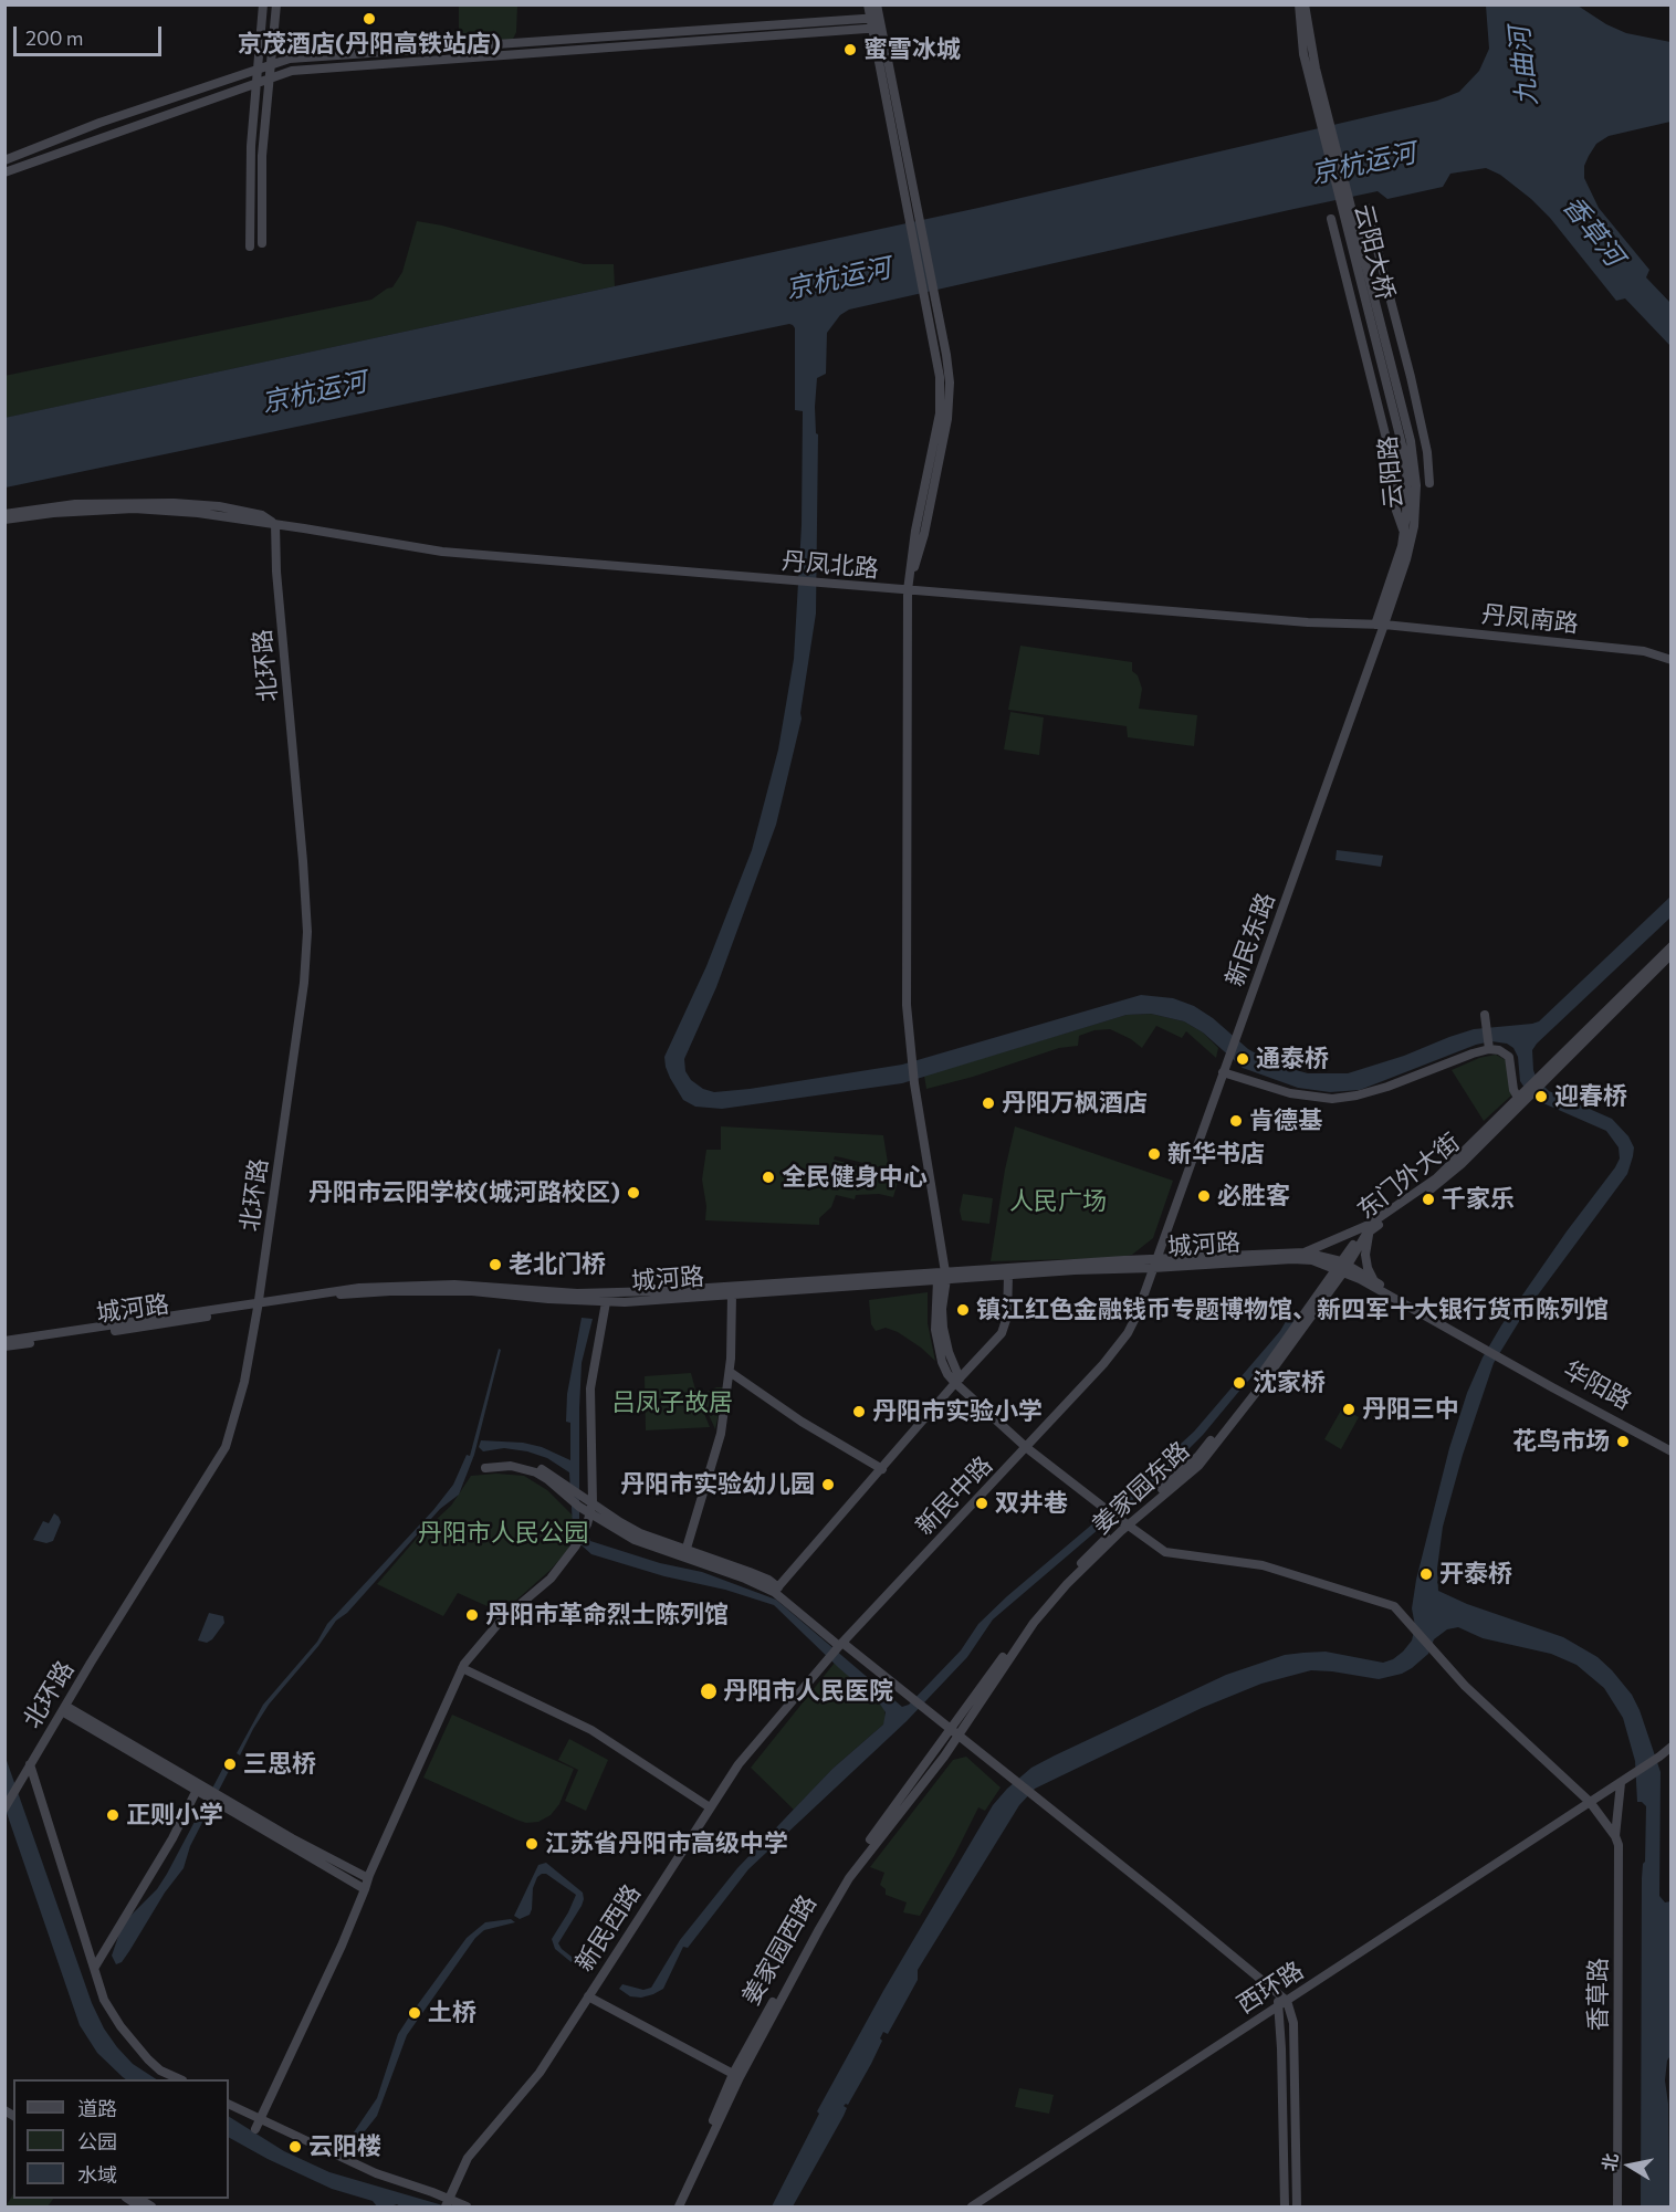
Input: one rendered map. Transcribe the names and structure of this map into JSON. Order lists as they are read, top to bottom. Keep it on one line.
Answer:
{"streets":{"street":["云阳大桥","云阳路","丹凤北路","丹凤南路","北环路","新民东路","东门外大街","城河路","华阳路","姜家园东路","新民中路","新民西路","姜家园西路","西环路","香草路"]},"crossings":[["云阳大桥","云阳路"],["云阳路","丹凤北路"],["云阳路","丹凤南路"],["云阳路","新民东路"],["丹凤北路","丹凤南路"],["丹凤北路","北环路"],["丹凤北路","新民东路"],["丹凤南路","新民东路"],["北环路","城河路"],["新民东路","城河路"],["新民东路","新民中路"],["东门外大街","城河路"],["东门外大街","姜家园东路"],["城河路","姜家园东路"],["城河路","新民中路"],["姜家园东路","姜家园西路"],["新民中路","新民西路"],["西环路","香草路"]],"water":["九曲河","京杭运河","香草河"],"parks":["人民广场","吕凤子故居","丹阳市人民公园"],"places":["京茂酒店(丹阳高铁站店)","蜜雪冰城","通泰桥","迎春桥","丹阳万枫酒店","肯德基","新华书店","全民健身中心","丹阳市云阳学校(城河路校区)","必胜客","千家乐","老北门桥","镇江红色金融钱币专题博物馆、新四军十大银行货币陈列馆","沈家桥","丹阳三中","丹阳市实验小学","花鸟市场","丹阳市实验幼儿园","双井巷","开泰桥","丹阳市革命烈士陈列馆","丹阳市人民医院","三思桥","正则小学","江苏省丹阳市高级中学","土桥","云阳楼"],"legend":["道路","公园","水域"],"scale_bar":"200 m","north":"left"}
